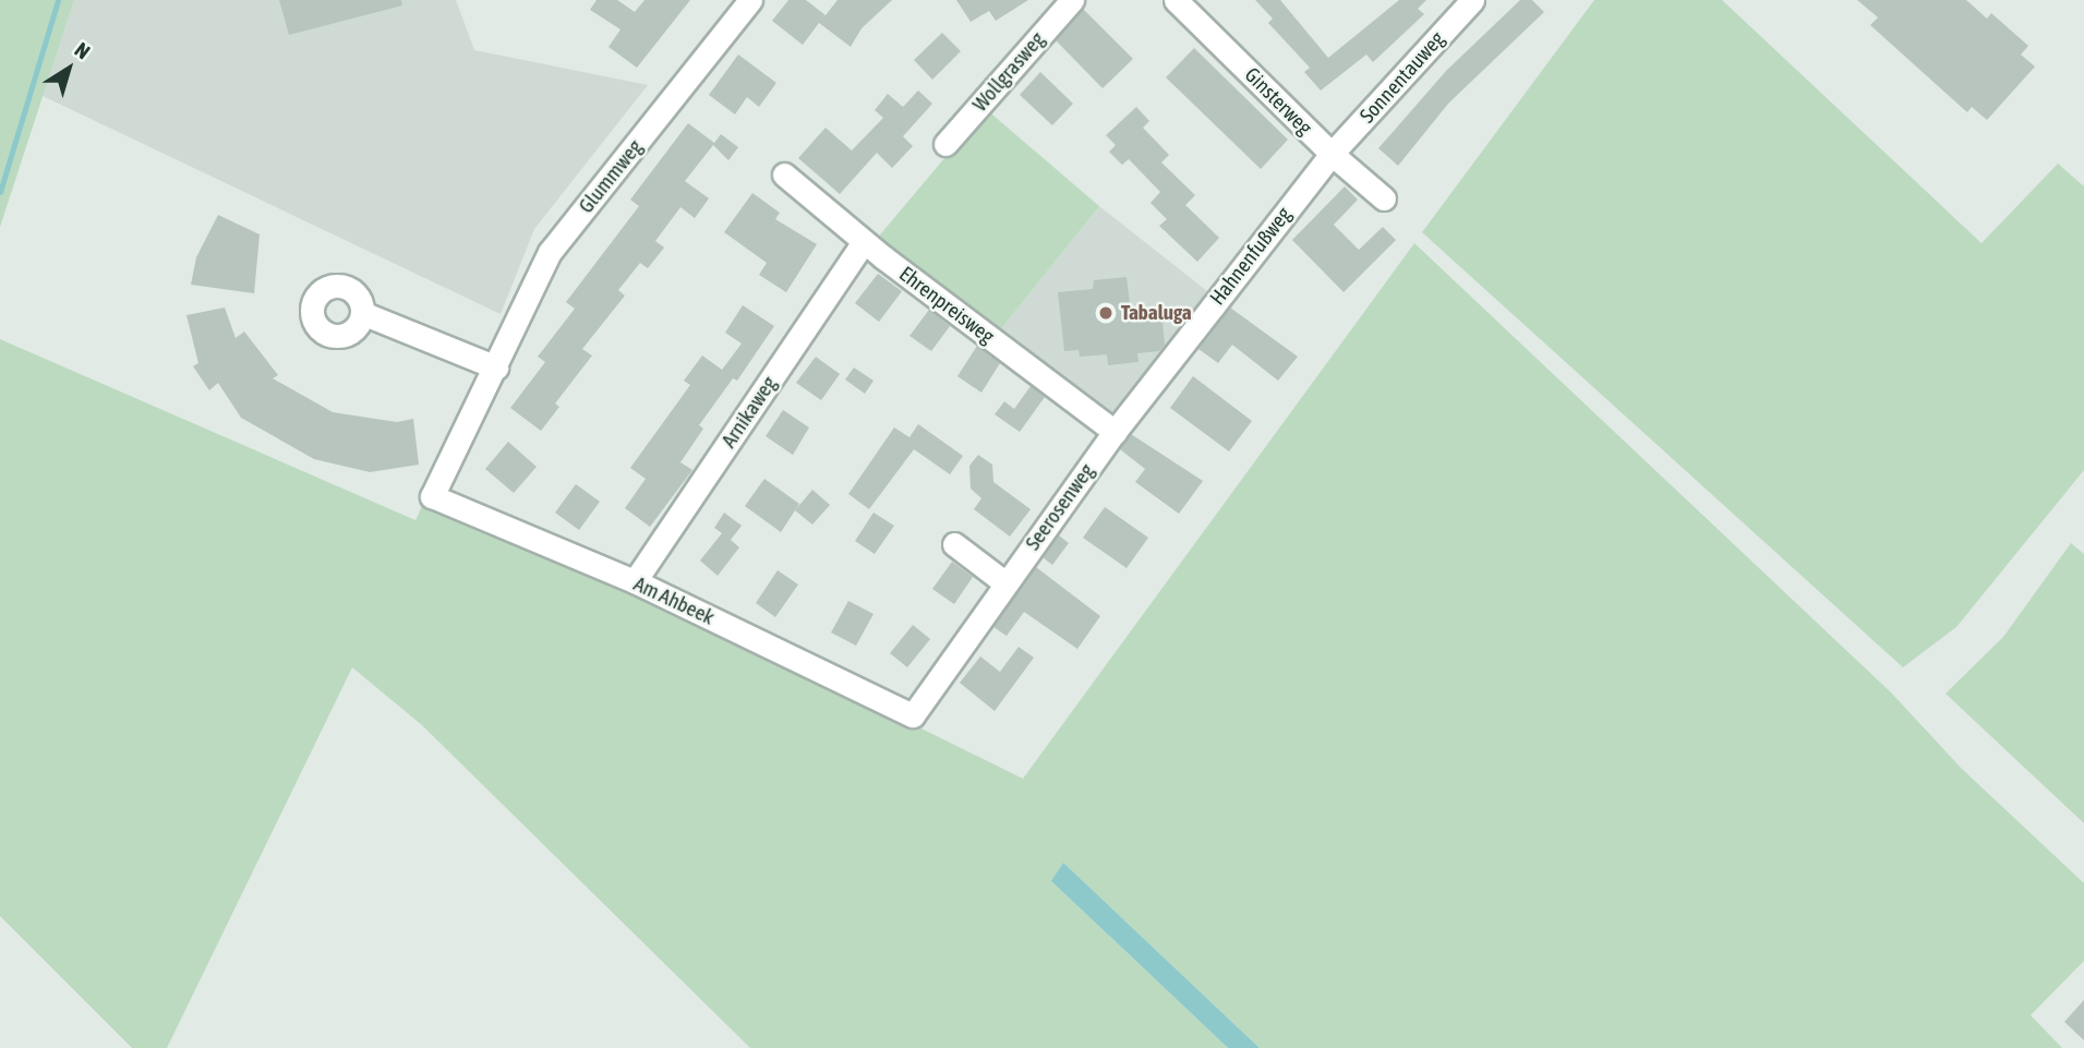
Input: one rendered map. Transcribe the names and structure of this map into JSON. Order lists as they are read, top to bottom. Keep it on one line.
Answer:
{"streets":{"street":["Wollgrasweg","Sonnentauweg","Ginsterweg","Glummweg","Hahnenfußweg","Ehrenpreisweg","Arnikaweg","Seerosenweg","Am Ahbeek"]},"crossings":[["Sonnentauweg","Ginsterweg"],["Sonnentauweg","Hahnenfußweg"],["Ginsterweg","Hahnenfußweg"],["Glummweg","Am Ahbeek"],["Hahnenfußweg","Ehrenpreisweg"],["Hahnenfußweg","Seerosenweg"],["Ehrenpreisweg","Arnikaweg"],["Ehrenpreisweg","Seerosenweg"],["Arnikaweg","Am Ahbeek"],["Seerosenweg","Am Ahbeek"]],"places":["Tabaluga"],"north":"top right"}
